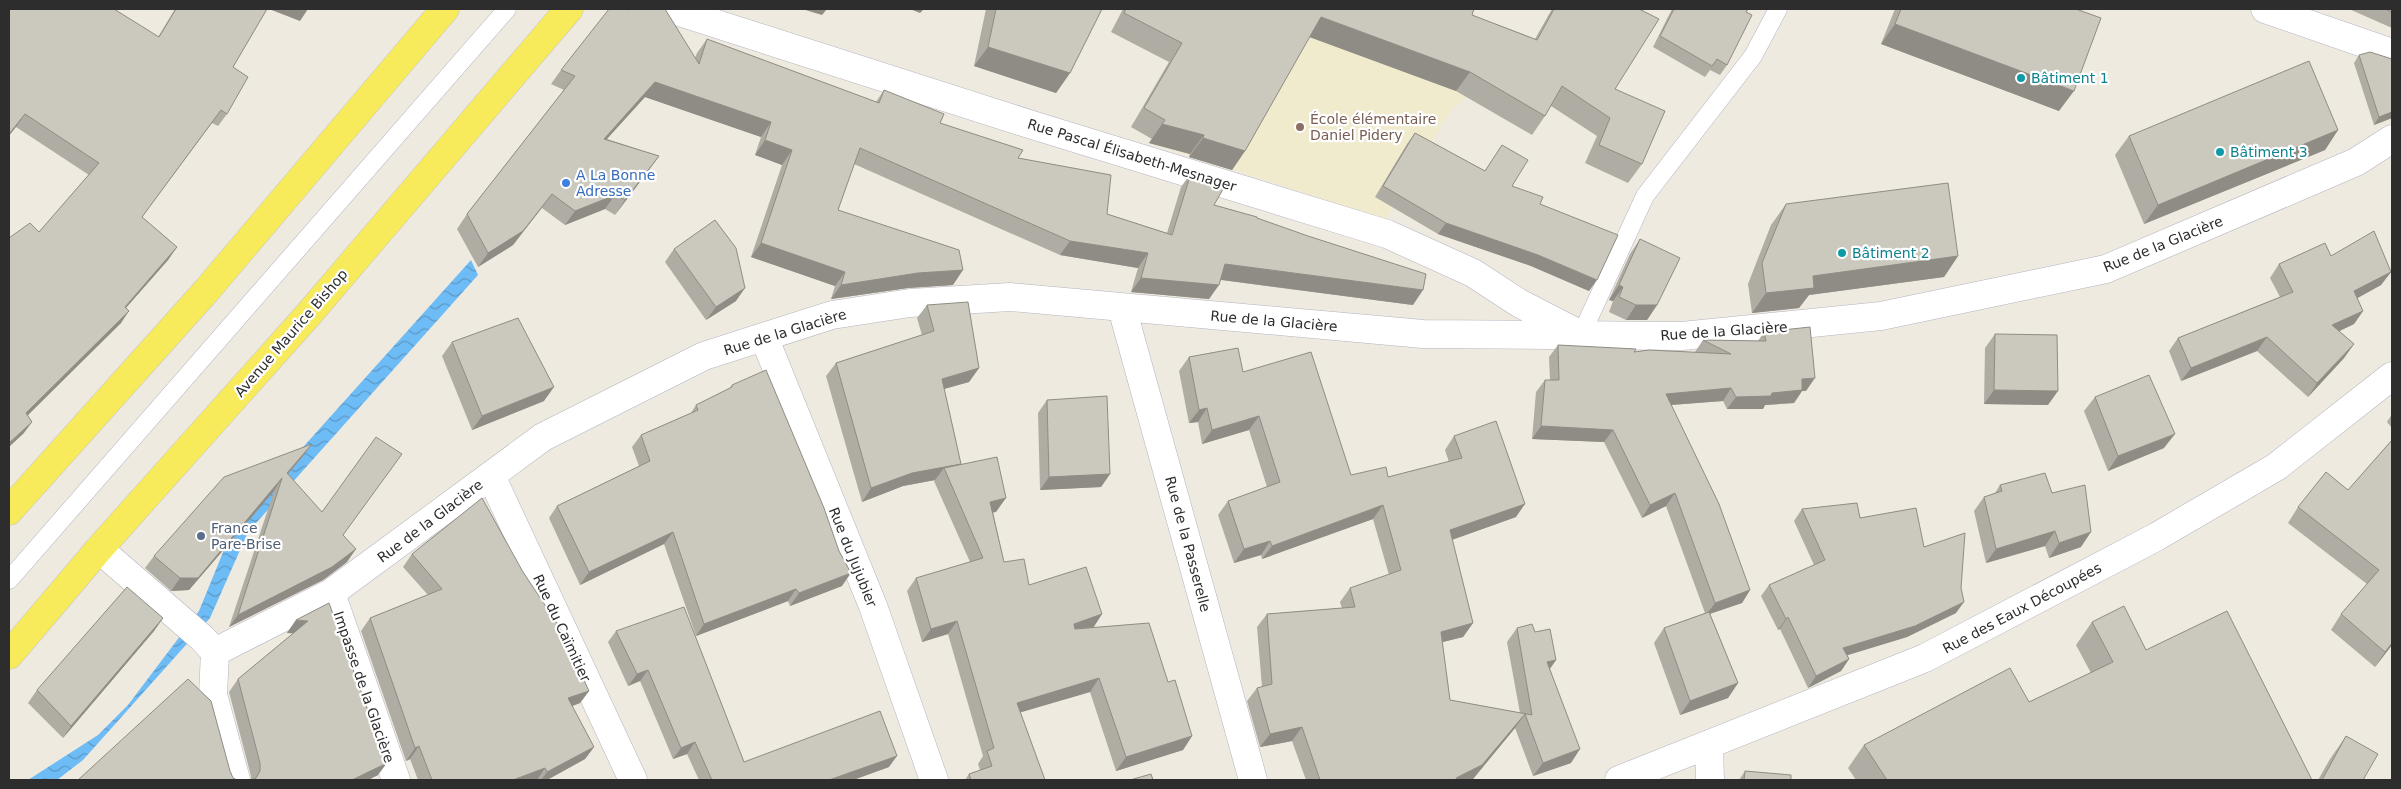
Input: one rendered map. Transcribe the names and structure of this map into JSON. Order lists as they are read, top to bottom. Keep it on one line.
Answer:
{"streets":{"main road":["Avenue Maurice Bishop"],"street":["Rue Pascal Élisabeth-Mesnager","Rue de la Glacière","Rue de la Passerelle","Rue du Jujubier","Rue des Eaux Découpées","Rue du Caïmitier","Impasse de la Glacière"]},"crossings":[["Rue Pascal Élisabeth-Mesnager","Rue de la Glacière"],["Rue de la Glacière","Rue de la Passerelle"],["Rue de la Glacière","Rue du Jujubier"],["Rue de la Glacière","Rue du Caïmitier"],["Rue de la Glacière","Impasse de la Glacière"]],"places":["Bâtiment 1","École élémentaire Daniel Pidery","Bâtiment 3","A La Bonne Adresse","Bâtiment 2","France Pare-Brise"]}
